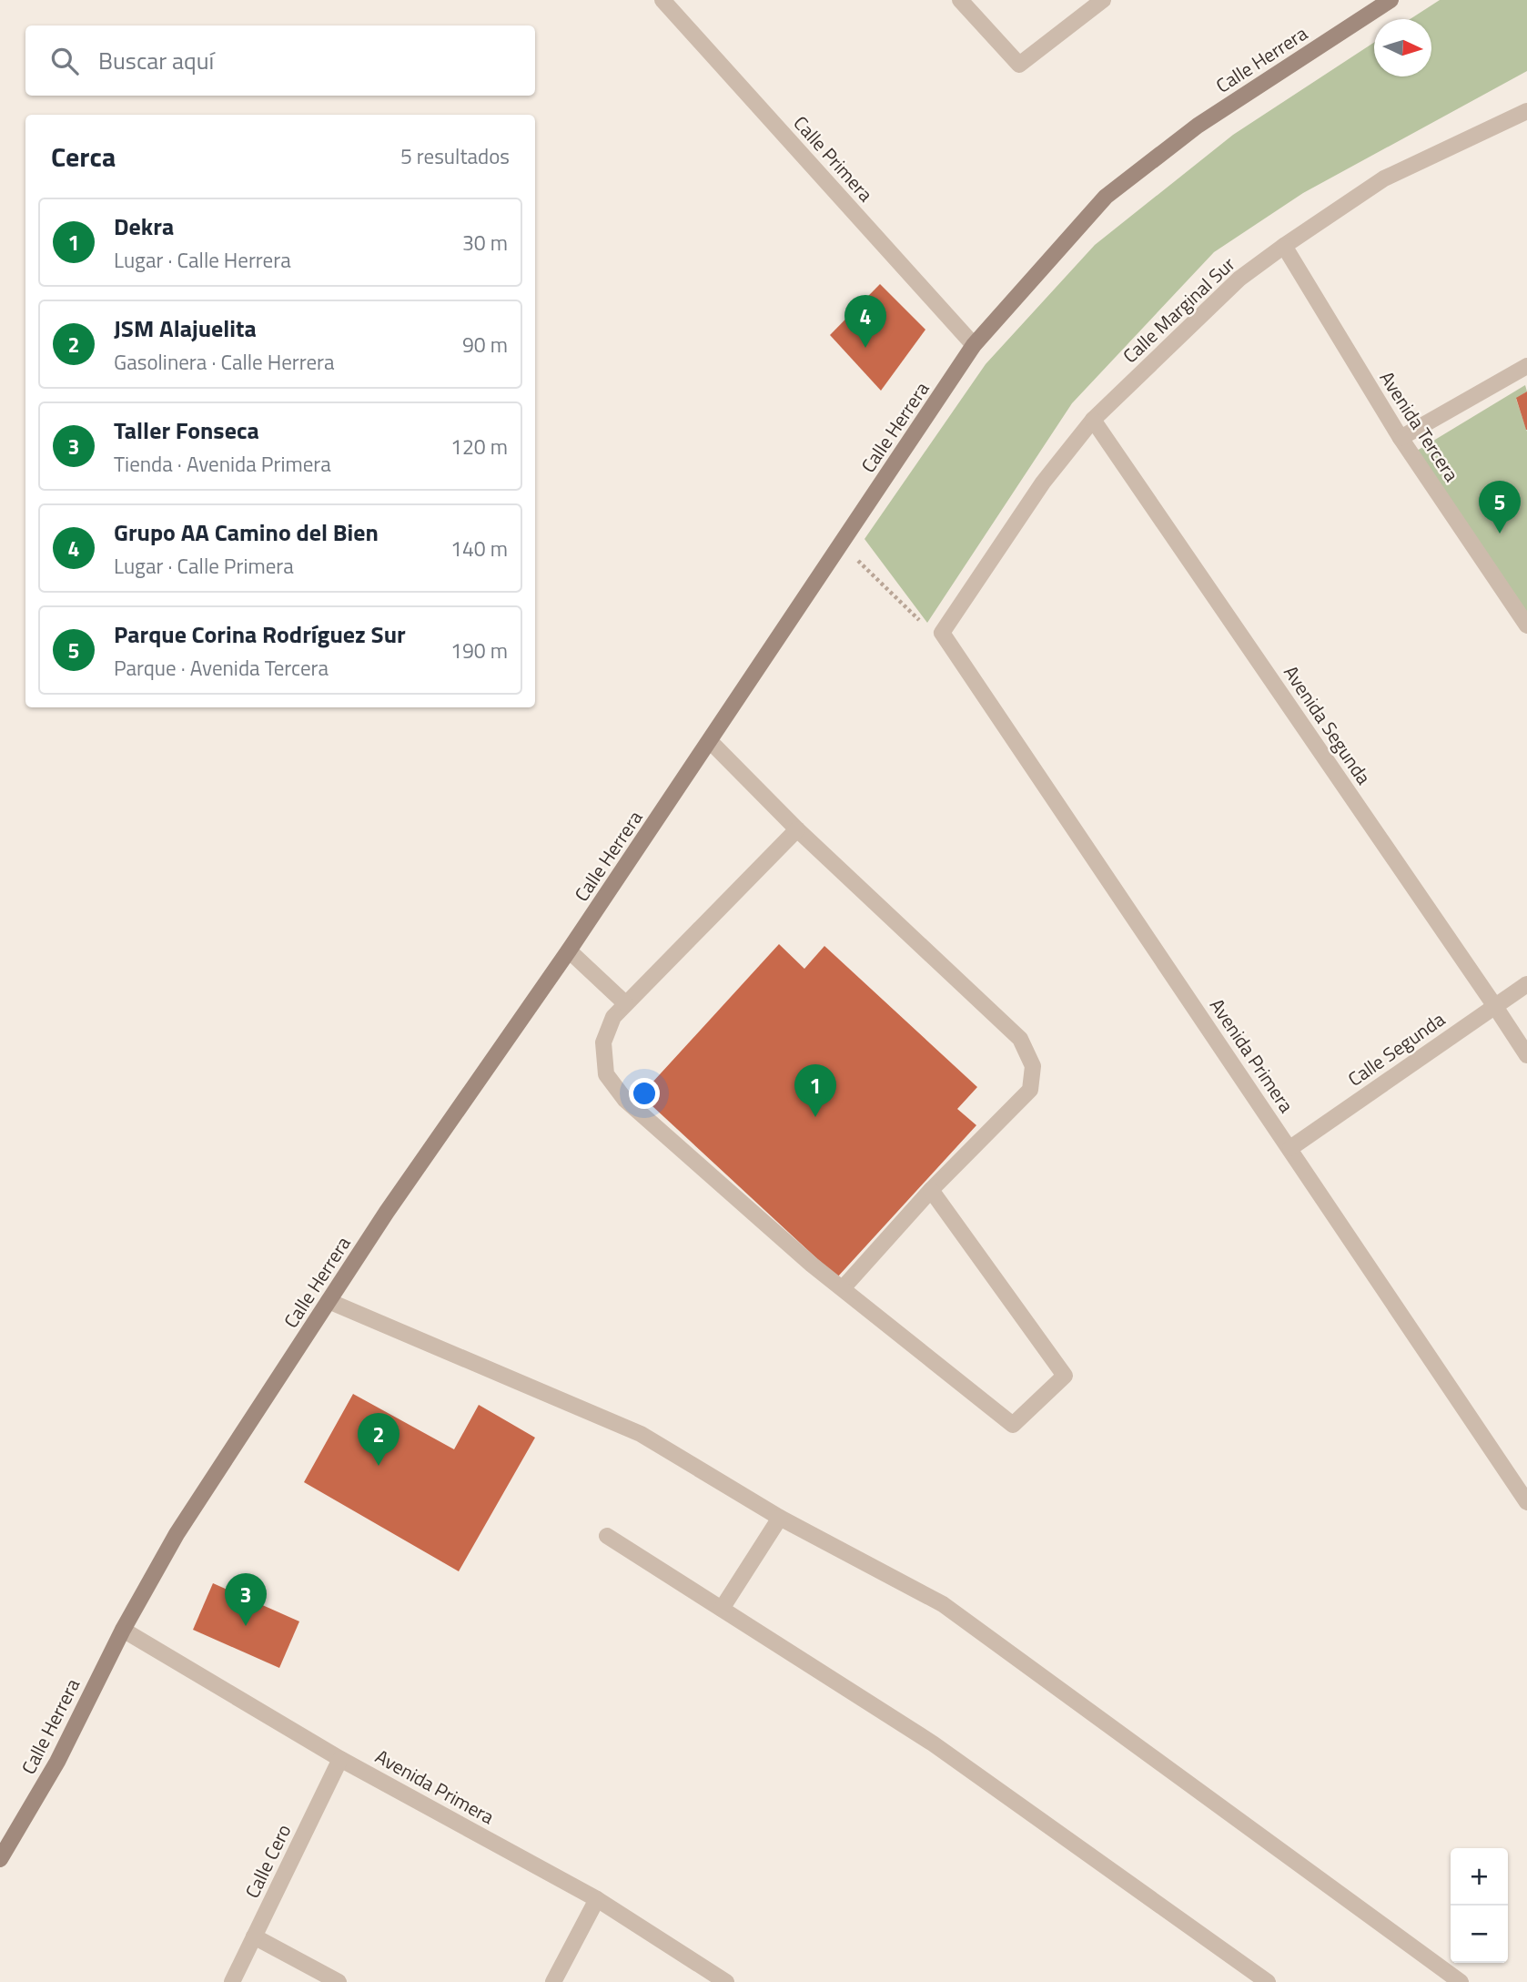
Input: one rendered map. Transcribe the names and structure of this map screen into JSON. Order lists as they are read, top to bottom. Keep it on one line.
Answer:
{"streets":{"street":["Calle Herrera","Calle Primera","Calle Marginal Sur","Avenida Tercera","Avenida Segunda","Calle Segunda","Avenida Primera","Calle Cero"]},"crossings":[["Calle Herrera","Calle Primera"],["Calle Herrera","Avenida Primera"],["Calle Marginal Sur","Avenida Tercera"],["Calle Marginal Sur","Avenida Segunda"],["Calle Marginal Sur","Avenida Primera"],["Avenida Segunda","Calle Segunda"],["Calle Segunda","Avenida Primera"],["Avenida Primera","Calle Cero"]],"north":"right","page":{"search":"Buscar aquí","heading":["Cerca","5 resultados"],"list":[{"mark":"1","name":"Dekra","note":"Lugar · Calle Herrera","value":"30 m"},{"mark":"2","name":"JSM Alajuelita","note":"Gasolinera · Calle Herrera","value":"90 m"},{"mark":"3","name":"Taller Fonseca","note":"Tienda · Avenida Primera","value":"120 m"},{"mark":"4","name":"Grupo AA Camino del Bien","note":"Lugar · Calle Primera","value":"140 m"},{"mark":"5","name":"Parque Corina Rodríguez Sur","note":"Parque · Avenida Tercera","value":"190 m"}],"pins":["4","5","1","2","3"],"map_buttons":["+","−"]}}
